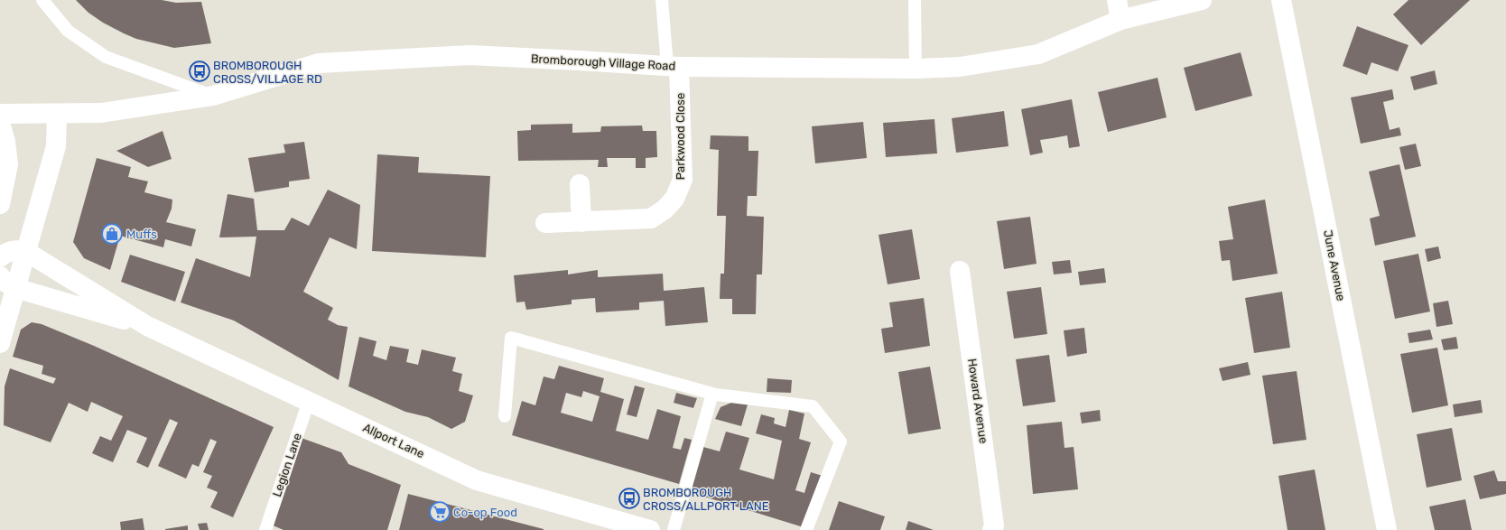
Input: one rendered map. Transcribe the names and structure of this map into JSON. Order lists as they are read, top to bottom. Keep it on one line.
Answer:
{"streets":{"street":["Bromborough Village Road","Parkwood Close","June Avenue","Howard Avenue","Allport Lane"],"lane":["Legion Lane"]},"crossings":[["Bromborough Village Road","Parkwood Close"],["Allport Lane","Legion Lane"]],"places":{"bus stop":["BROMBOROUGH CROSS/VILLAGE RD","BROMBOROUGH CROSS/ALLPORT LANE"],"shop":["Muffs"],"supermarket":["Co-op Food"]}}
